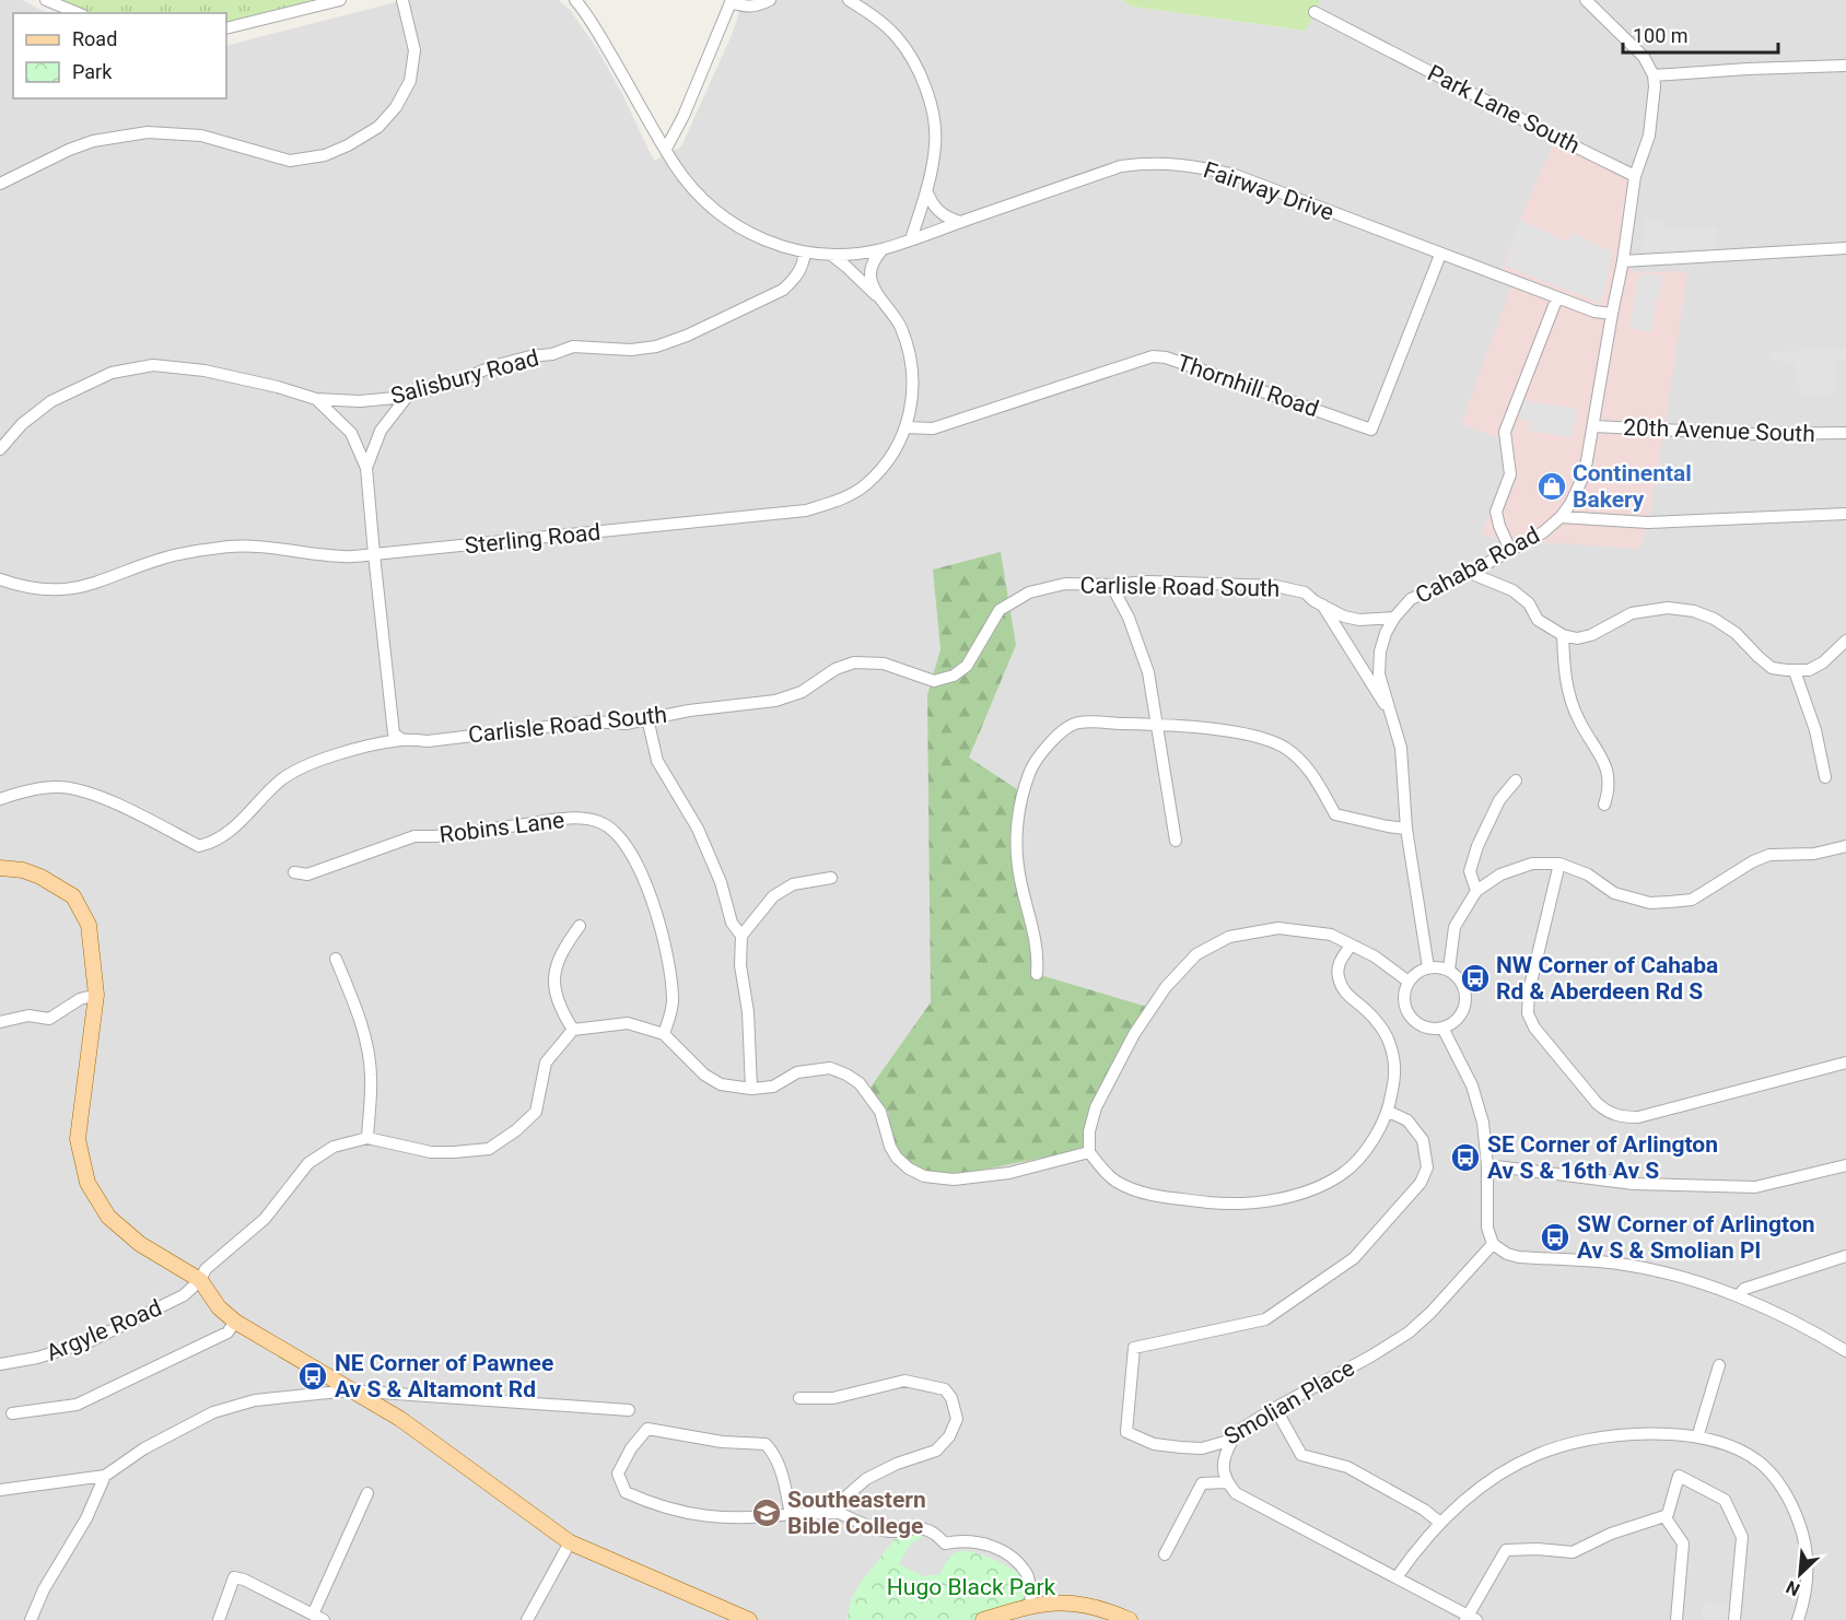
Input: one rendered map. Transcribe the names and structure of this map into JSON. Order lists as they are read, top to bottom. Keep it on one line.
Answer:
{"streets":{"street":["Park Lane South","Fairway Drive","Salisbury Road","Thornhill Road","20th Avenue South","Sterling Road","Cahaba Road","Carlisle Road South","Robins Lane","Argyle Road","Smolian Place"]},"crossings":[["Park Lane South","Cahaba Road"],["Fairway Drive","Salisbury Road"],["Fairway Drive","Thornhill Road"],["Fairway Drive","Sterling Road"],["Fairway Drive","Cahaba Road"],["Thornhill Road","Sterling Road"],["20th Avenue South","Cahaba Road"],["Cahaba Road","Carlisle Road South"]],"parks":["Hugo Black Park"],"places":{"shop":["Continental Bakery"],"bus stop":["NW Corner of Cahaba Rd & Aberdeen Rd S","SE Corner of Arlington Av S & 16th Av S","SW Corner of Arlington Av S & Smolian Pl","NE Corner of Pawnee Av S & Altamont Rd"],"school or university":["Southeastern Bible College"]},"legend":["Road","Park"],"scale_bar":"100 m","north":"bottom left"}
